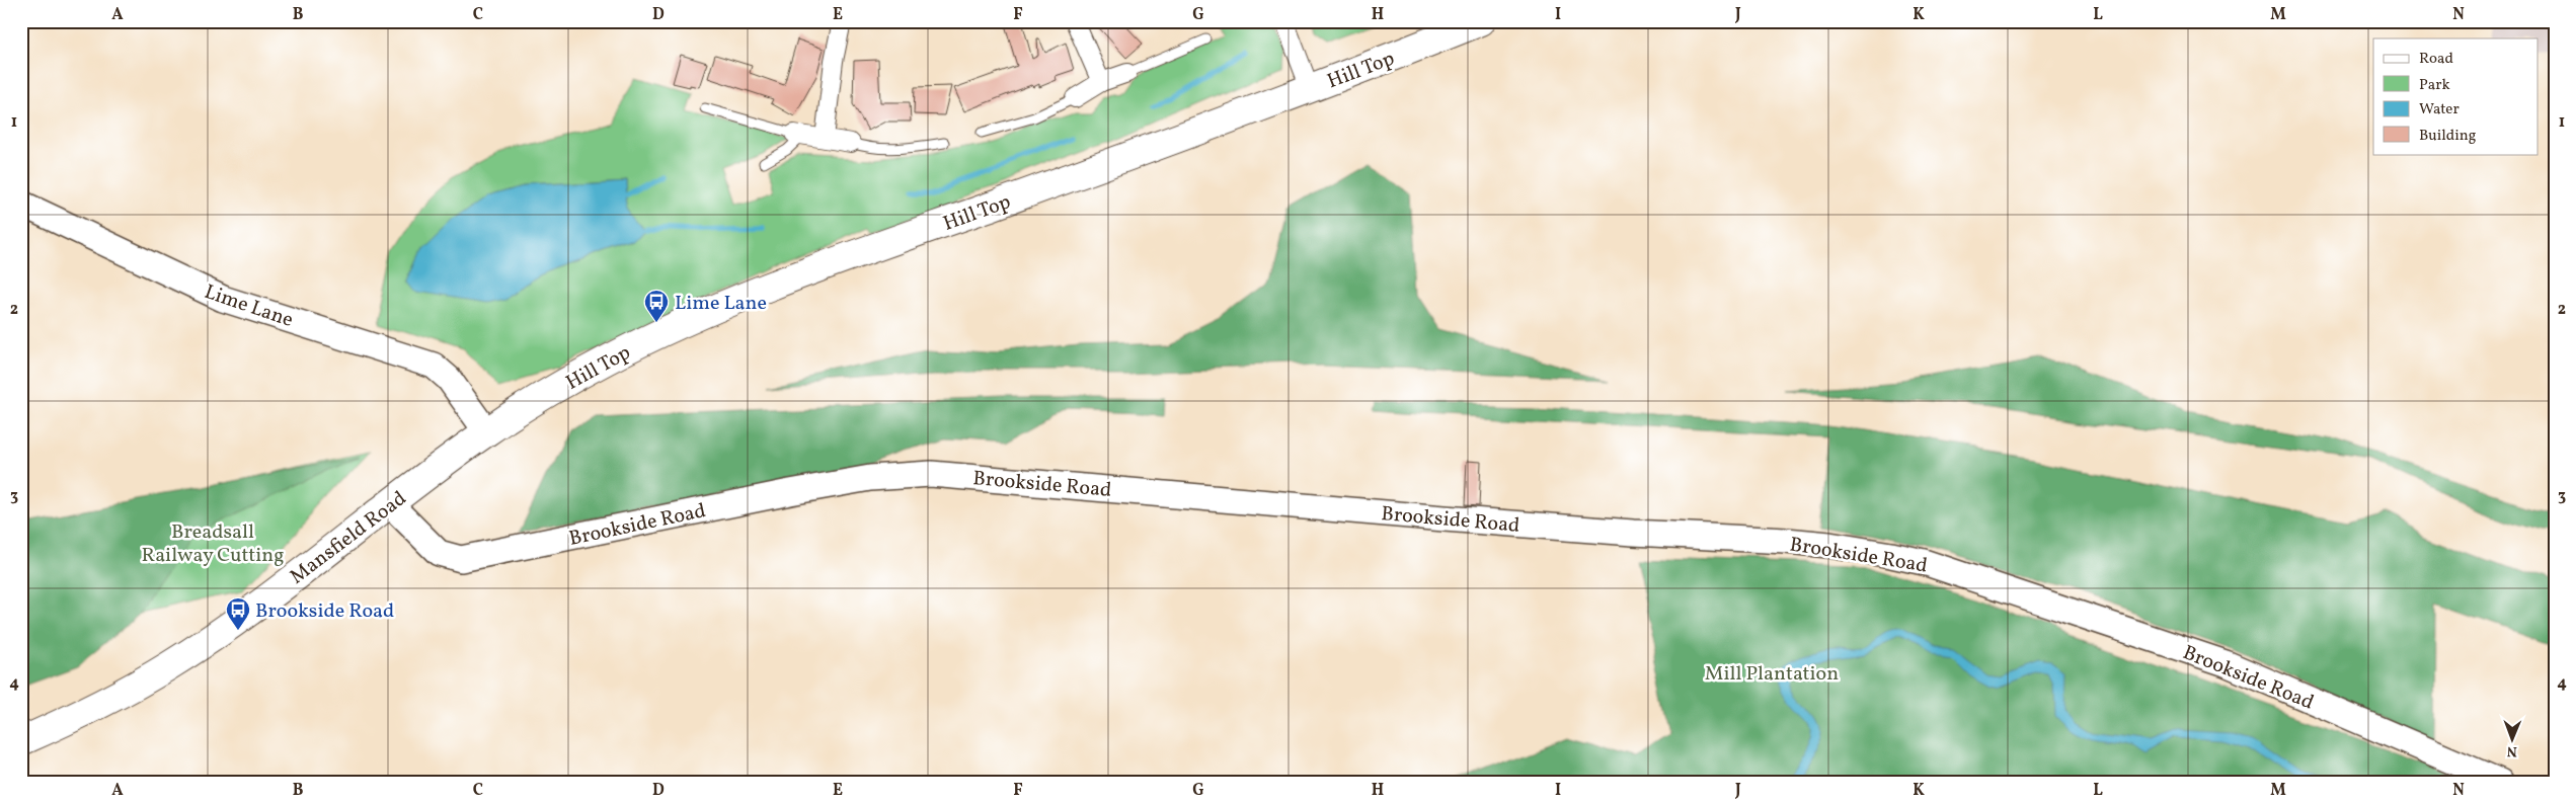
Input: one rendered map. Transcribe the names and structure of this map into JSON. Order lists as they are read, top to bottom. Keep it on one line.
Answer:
{"streets":{"main road":["Hill Top","Mansfield Road"],"street":["Lime Lane","Brookside Road"]},"crossings":[["Hill Top","Lime Lane"],["Hill Top","Mansfield Road"],["Lime Lane","Mansfield Road"],["Brookside Road","Mansfield Road"]],"parks":["Breadsall Railway Cutting","Mill Plantation"],"places":{"bus stop":["Lime Lane","Brookside Road"]},"legend":["Road","Park","Water","Building"],"north":"bottom","grid":{"columns":["A","B","C","D","E","F","G","H","I","J","K","L","M","N"],"rows":["1","2","3","4"]}}
